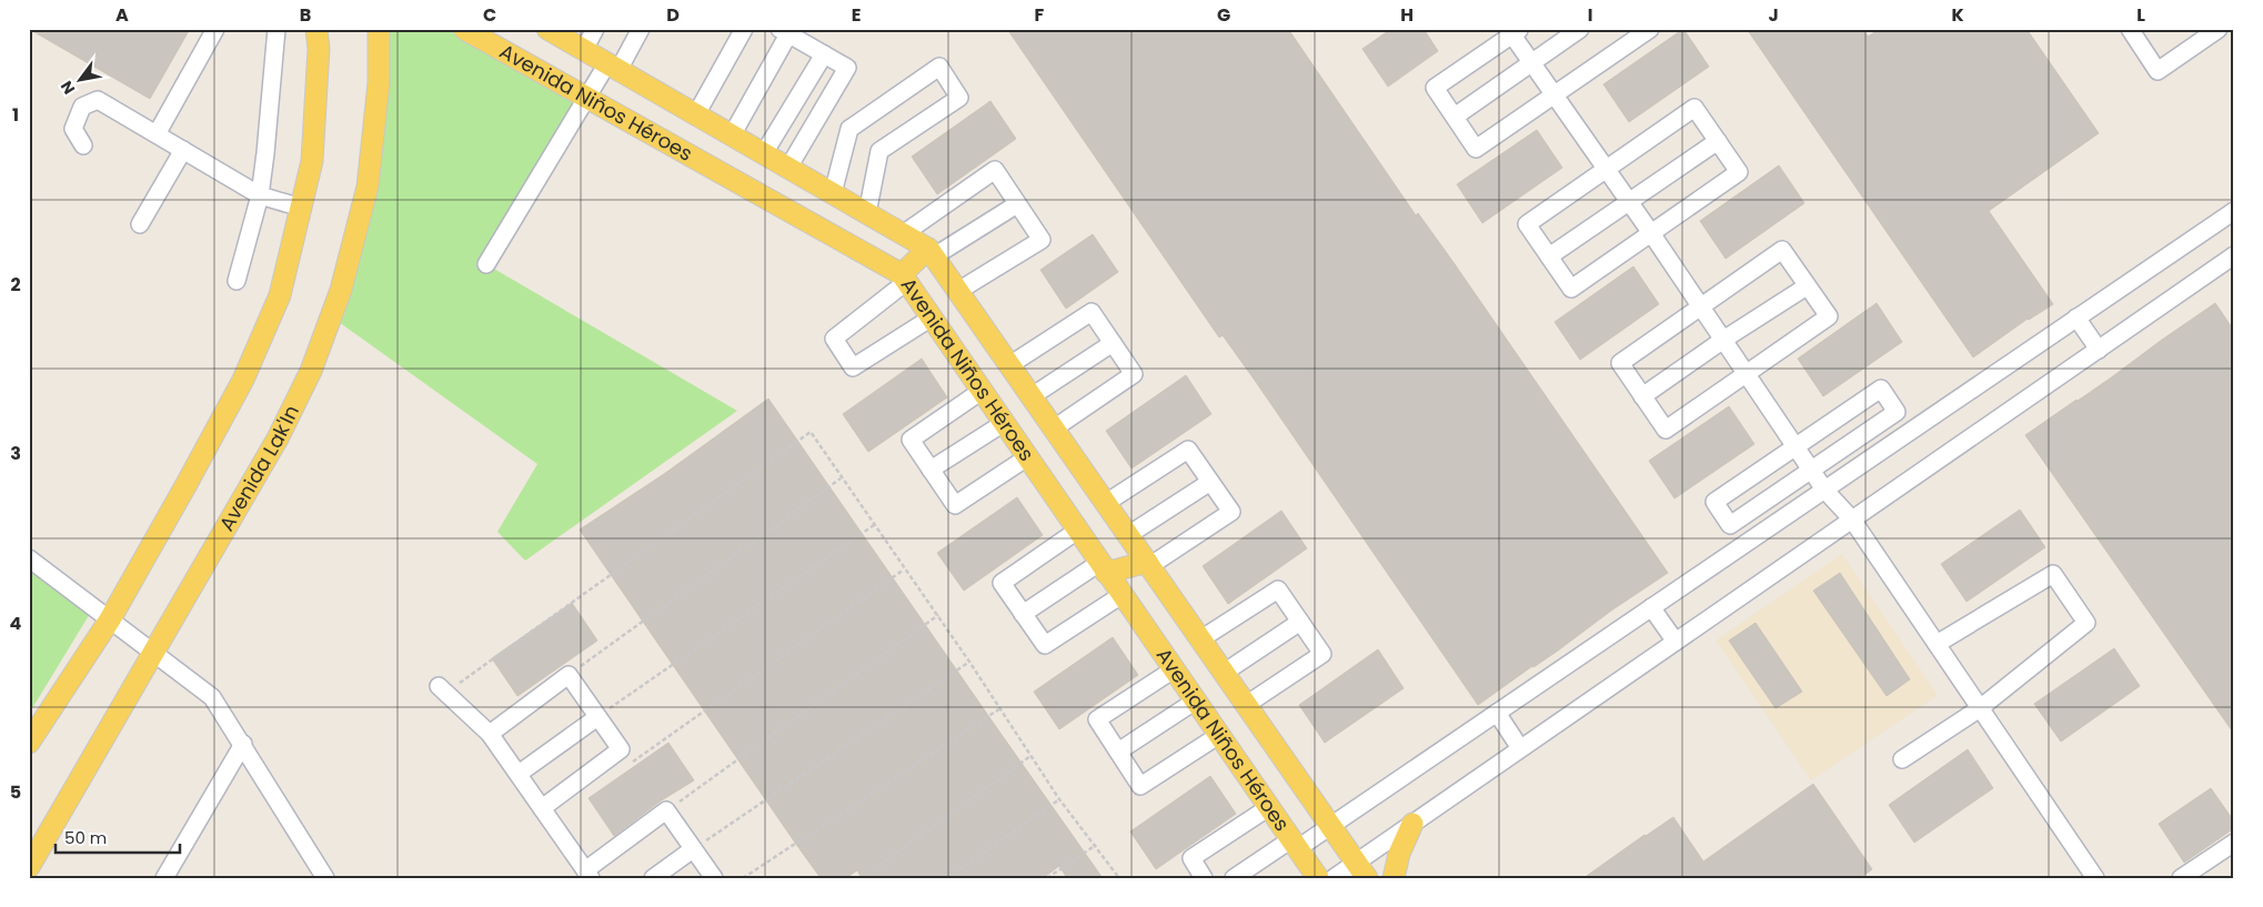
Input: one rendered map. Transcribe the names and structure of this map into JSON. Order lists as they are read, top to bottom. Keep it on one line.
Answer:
{"streets":{"main road":["Avenida Niños Héroes","Avenida Lak'In"]},"scale_bar":"50 m","north":"bottom left","grid":{"columns":["A","B","C","D","E","F","G","H","I","J","K","L"],"rows":["1","2","3","4","5"]}}
